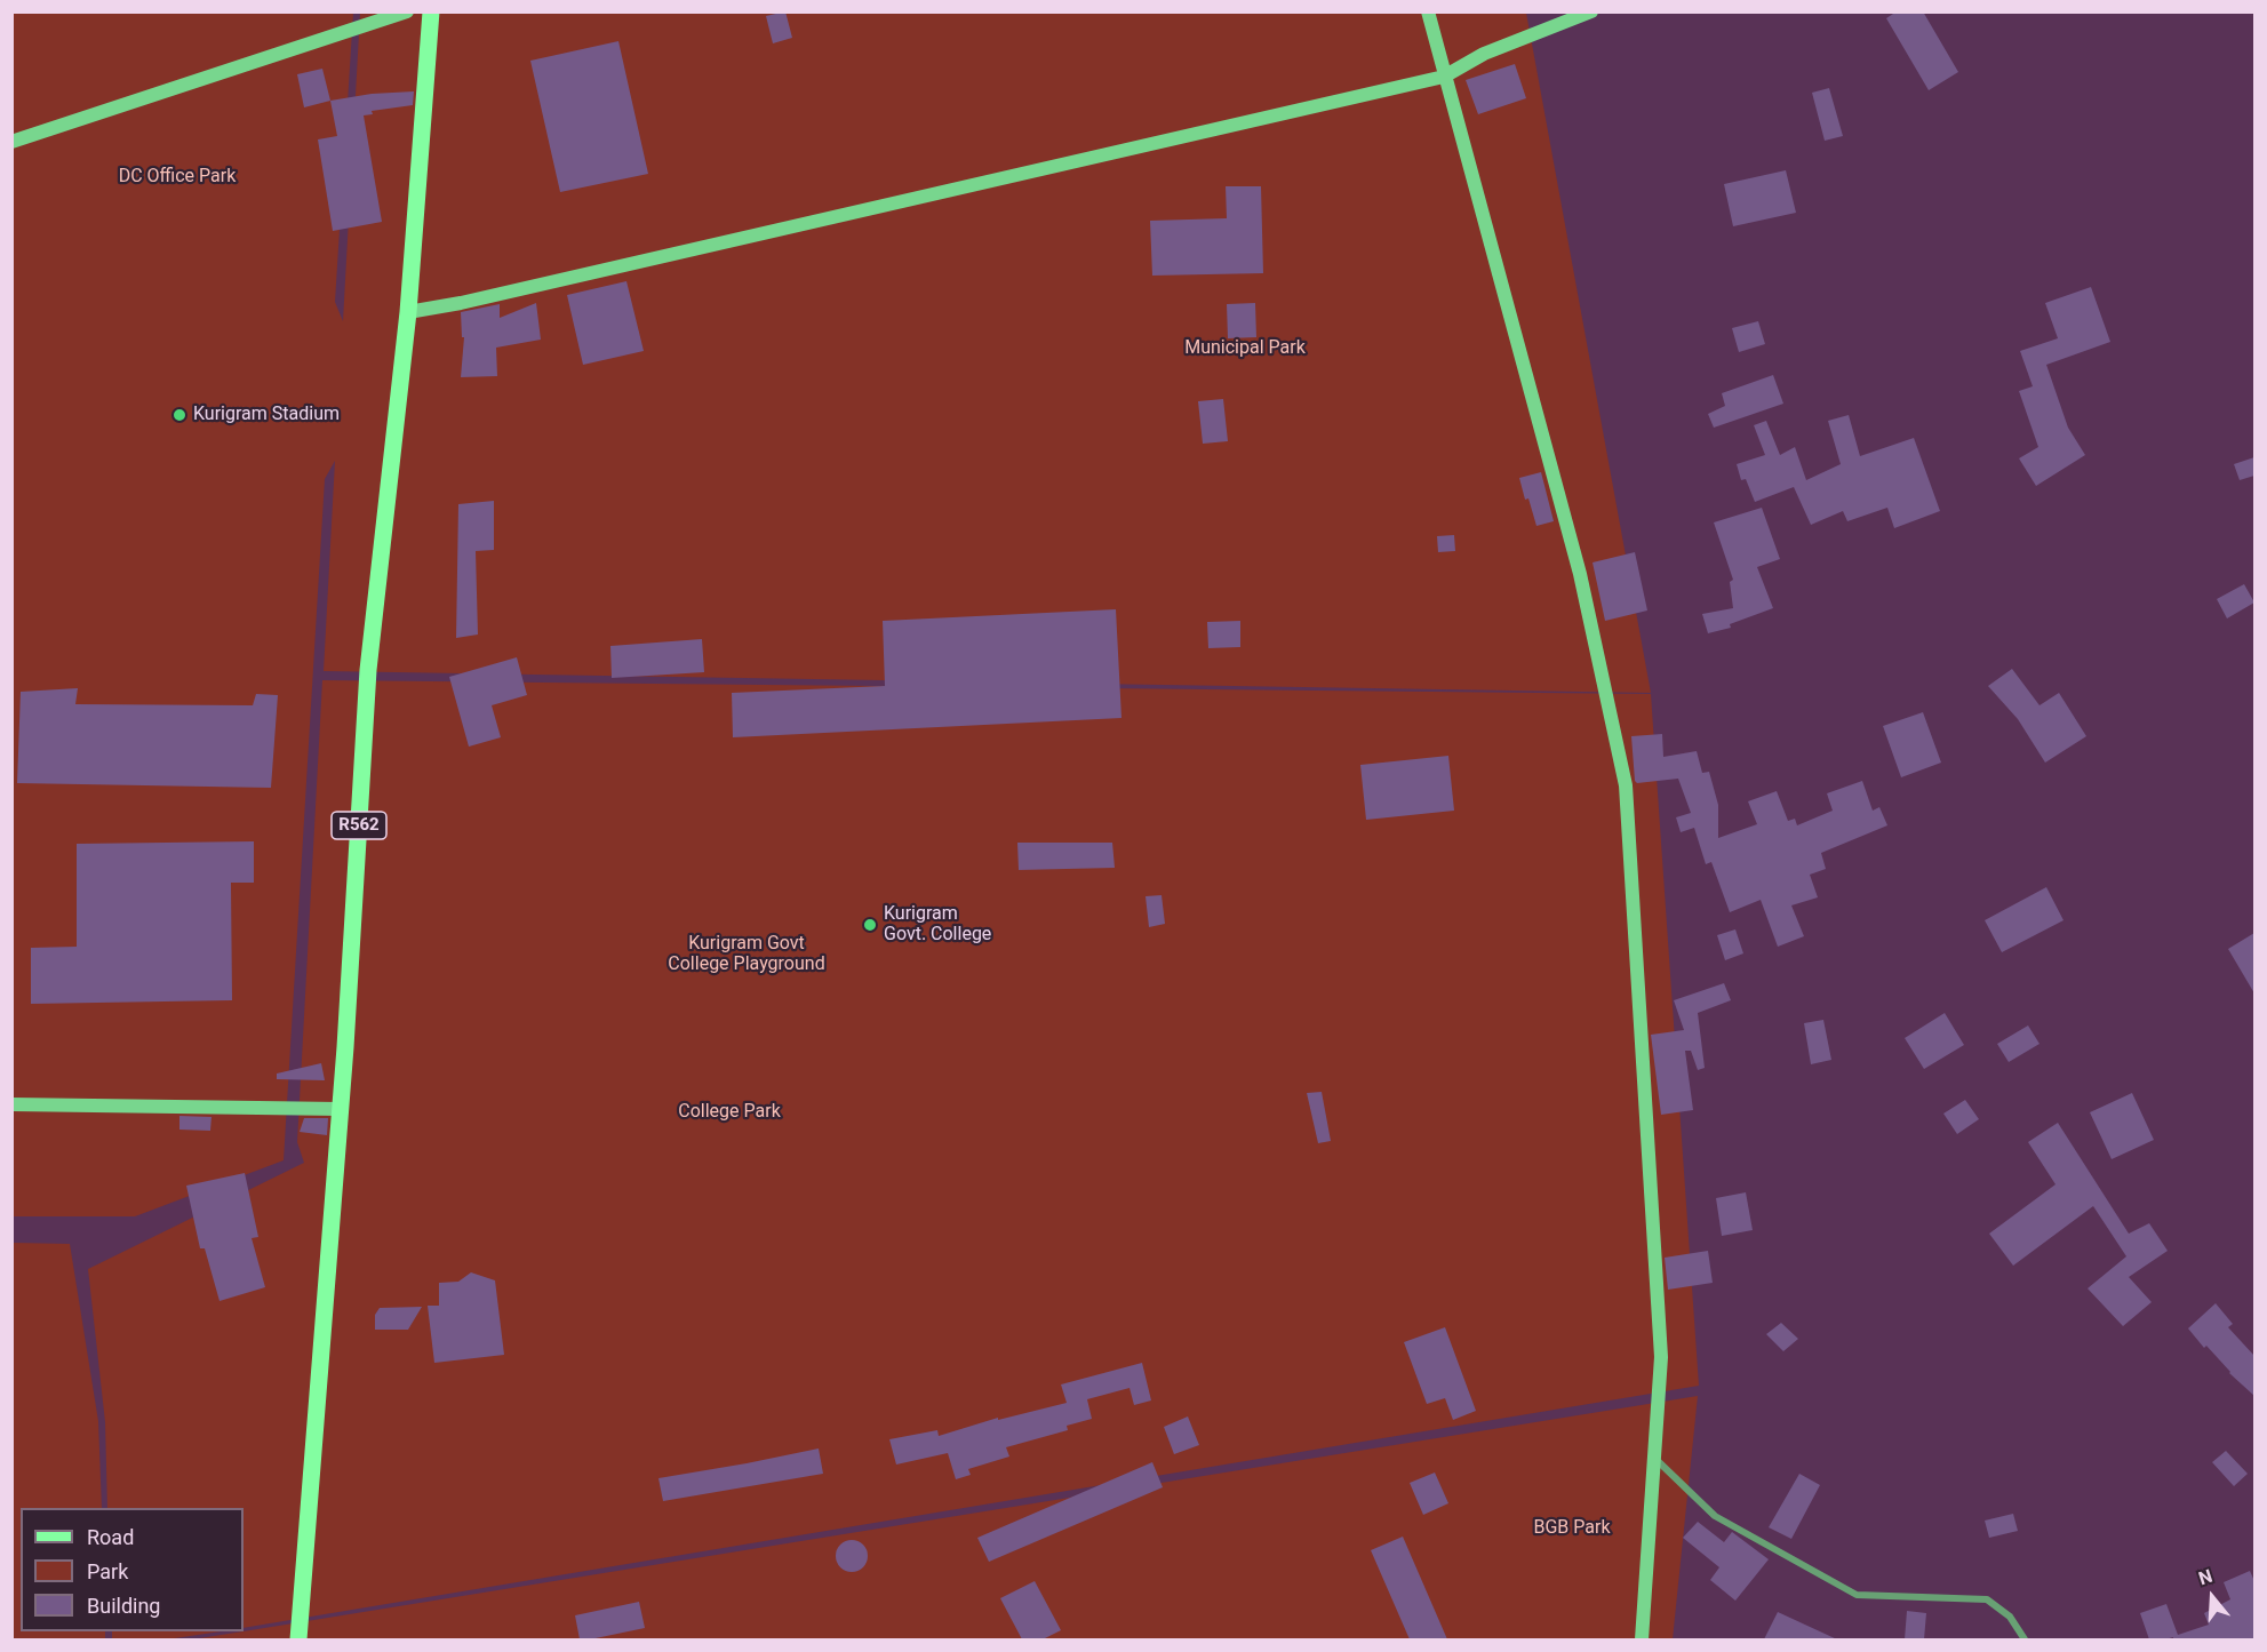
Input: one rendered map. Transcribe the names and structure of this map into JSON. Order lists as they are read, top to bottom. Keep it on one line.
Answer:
{"streets":{"main road":["R562"]},"parks":["DC Office Park","Municipal Park","Kurigram Govt College Playground","College Park","BGB Park"],"places":["Kurigram Stadium","Kurigram Govt. College"],"legend":["Road","Park","Building"],"north":"top"}
